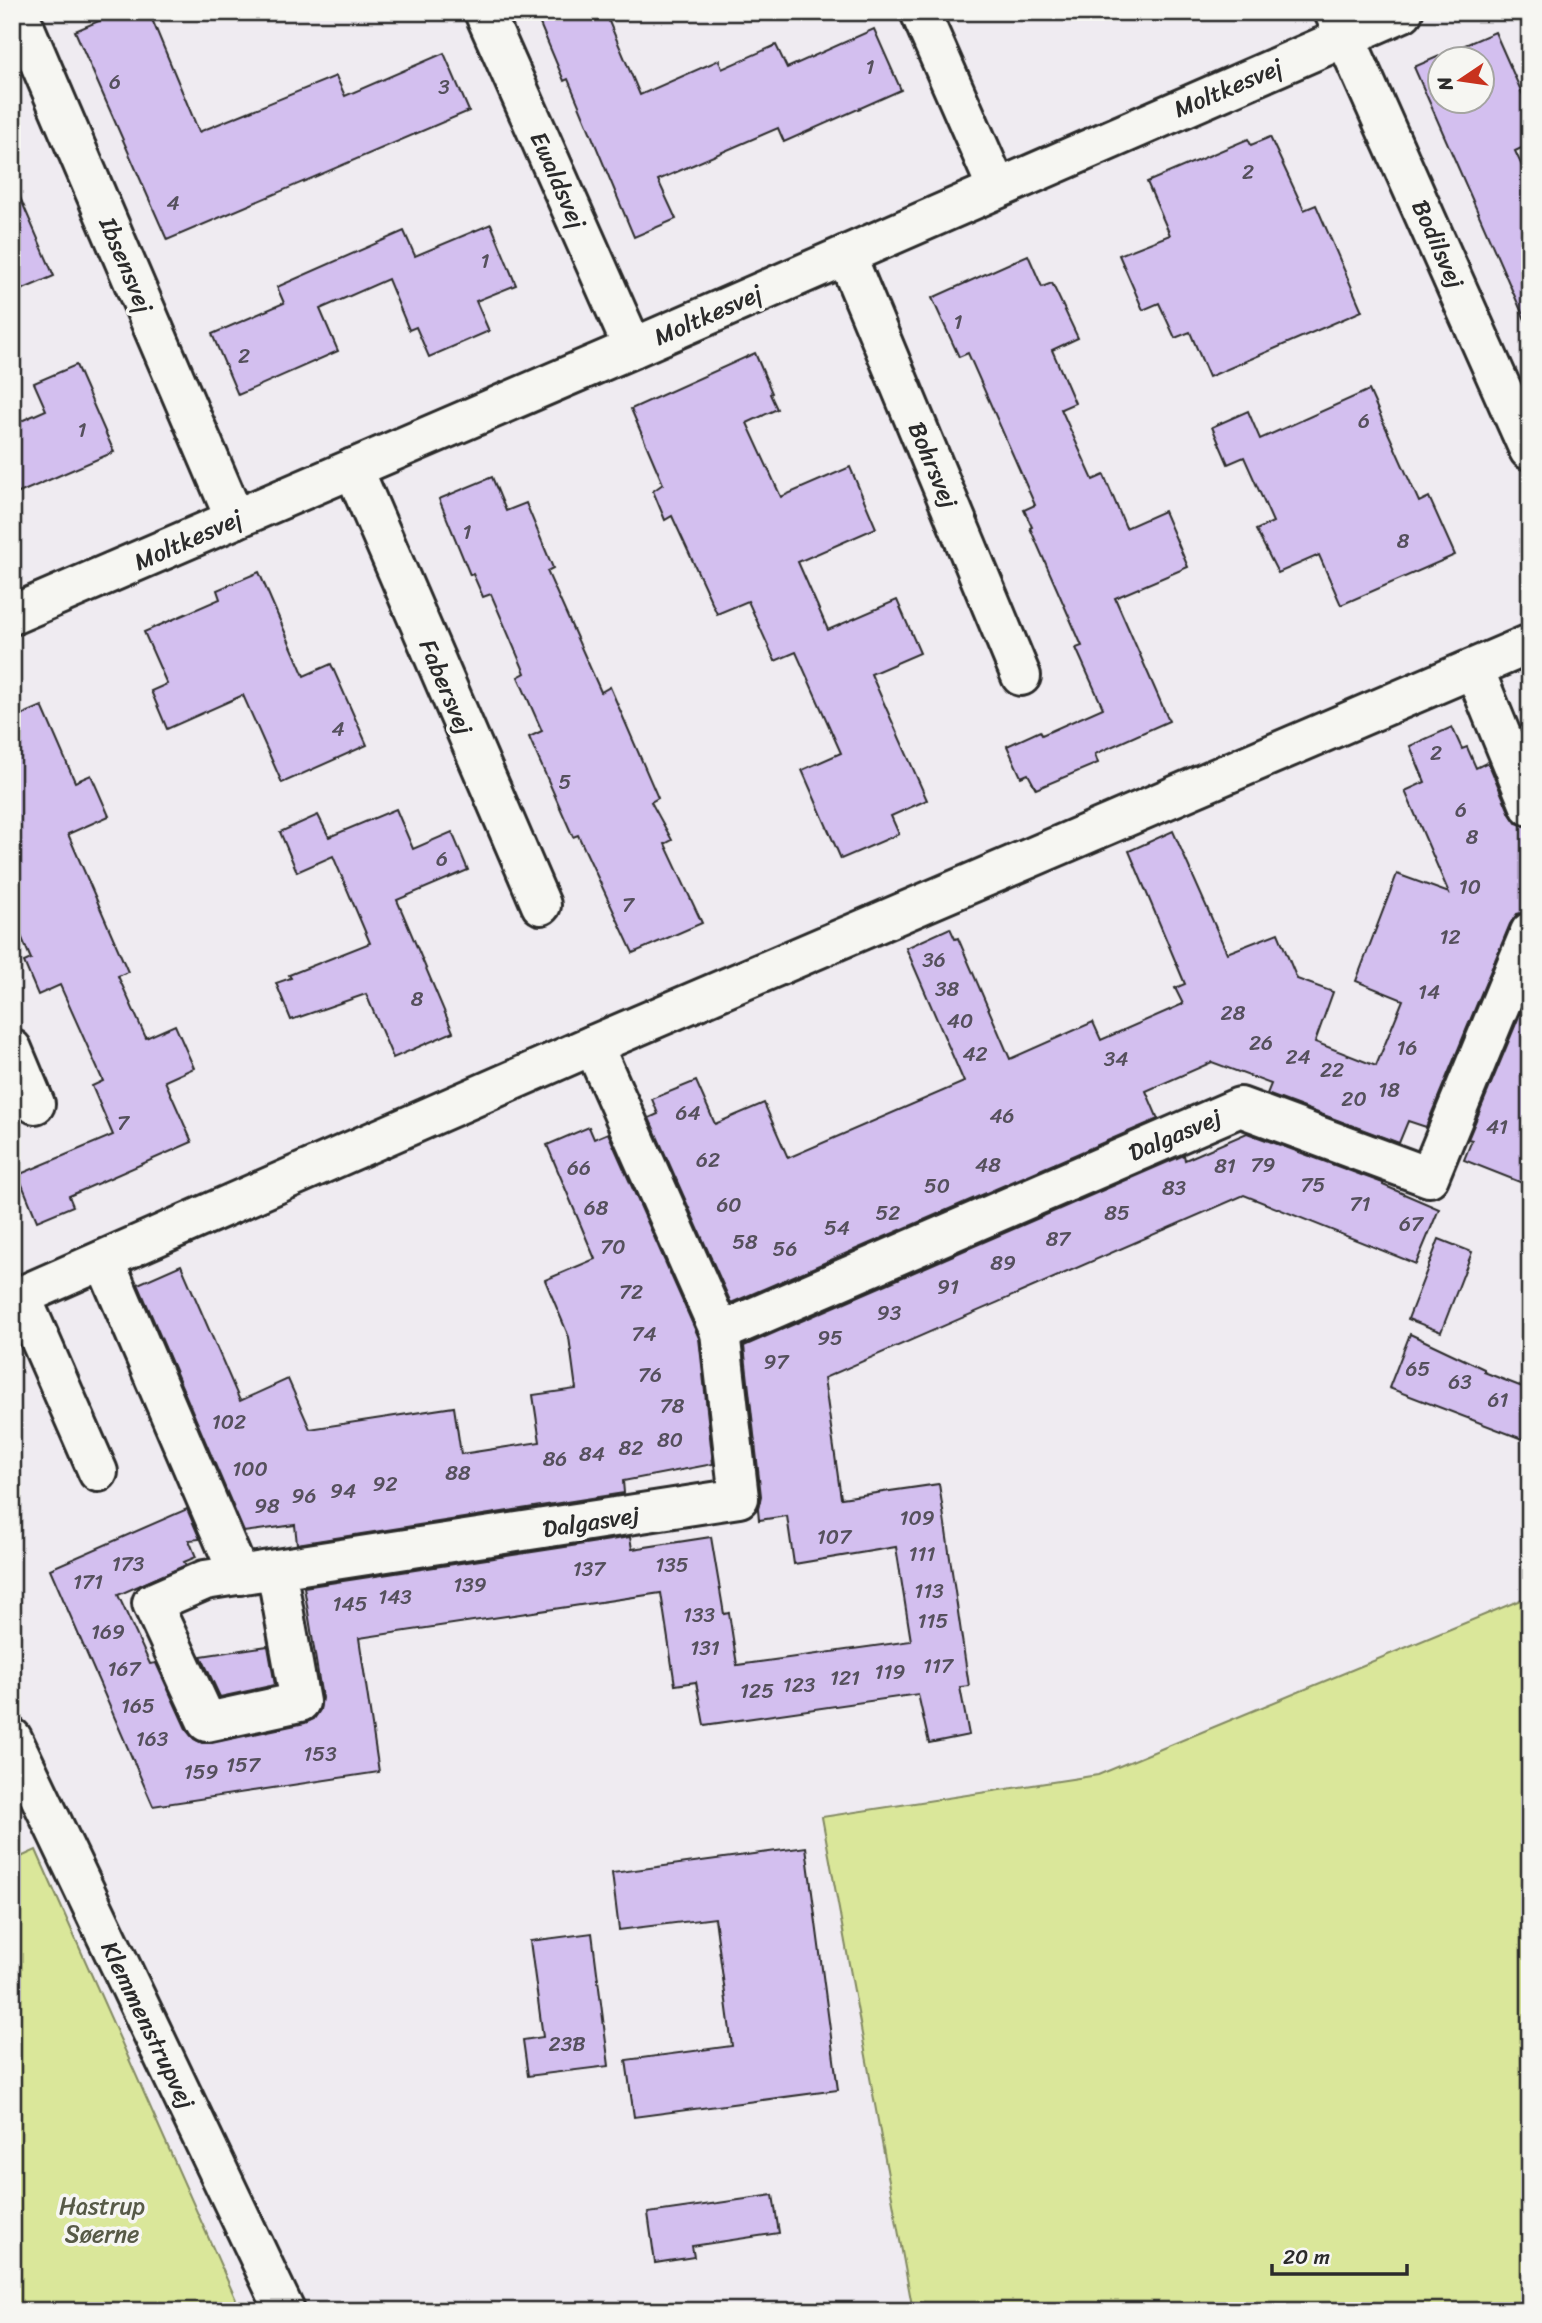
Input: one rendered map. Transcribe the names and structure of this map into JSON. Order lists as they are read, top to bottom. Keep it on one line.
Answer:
{"streets":{"street":["Moltkesvej","Ewaldsvej","Bodilsvej","Ibsensvej","Bohrsvej","Fabersvej","Dalgasvej","Klemmenstrupvej"]},"crossings":[["Moltkesvej","Ewaldsvej"],["Moltkesvej","Bodilsvej"],["Moltkesvej","Ibsensvej"],["Moltkesvej","Bohrsvej"],["Moltkesvej","Fabersvej"]],"parks":["Hastrup Søerne"],"house_numbers":["1","6","3","2","4","1","1","2","6","1","1","8","4","2","5","6","8","6","10","7","12","36","38","14","8","28","40","26","16","42","24","34","22","18","20","64","46","7","41","62","48","79","81","66","75","50","83","71","60","68","52","85","67","54","87","58","70","56","89","91","72","93","74","95","97","65","76","63","61","78","102","80","82","84","86","100","88","92","94","96","98","109","107","111","173","135","137","171","139","113","143","145","133","115","169","131","117","167","119","121","123","125","165","163","153","157","159","23B"],"scale_bar":"20 m","north":"left"}
